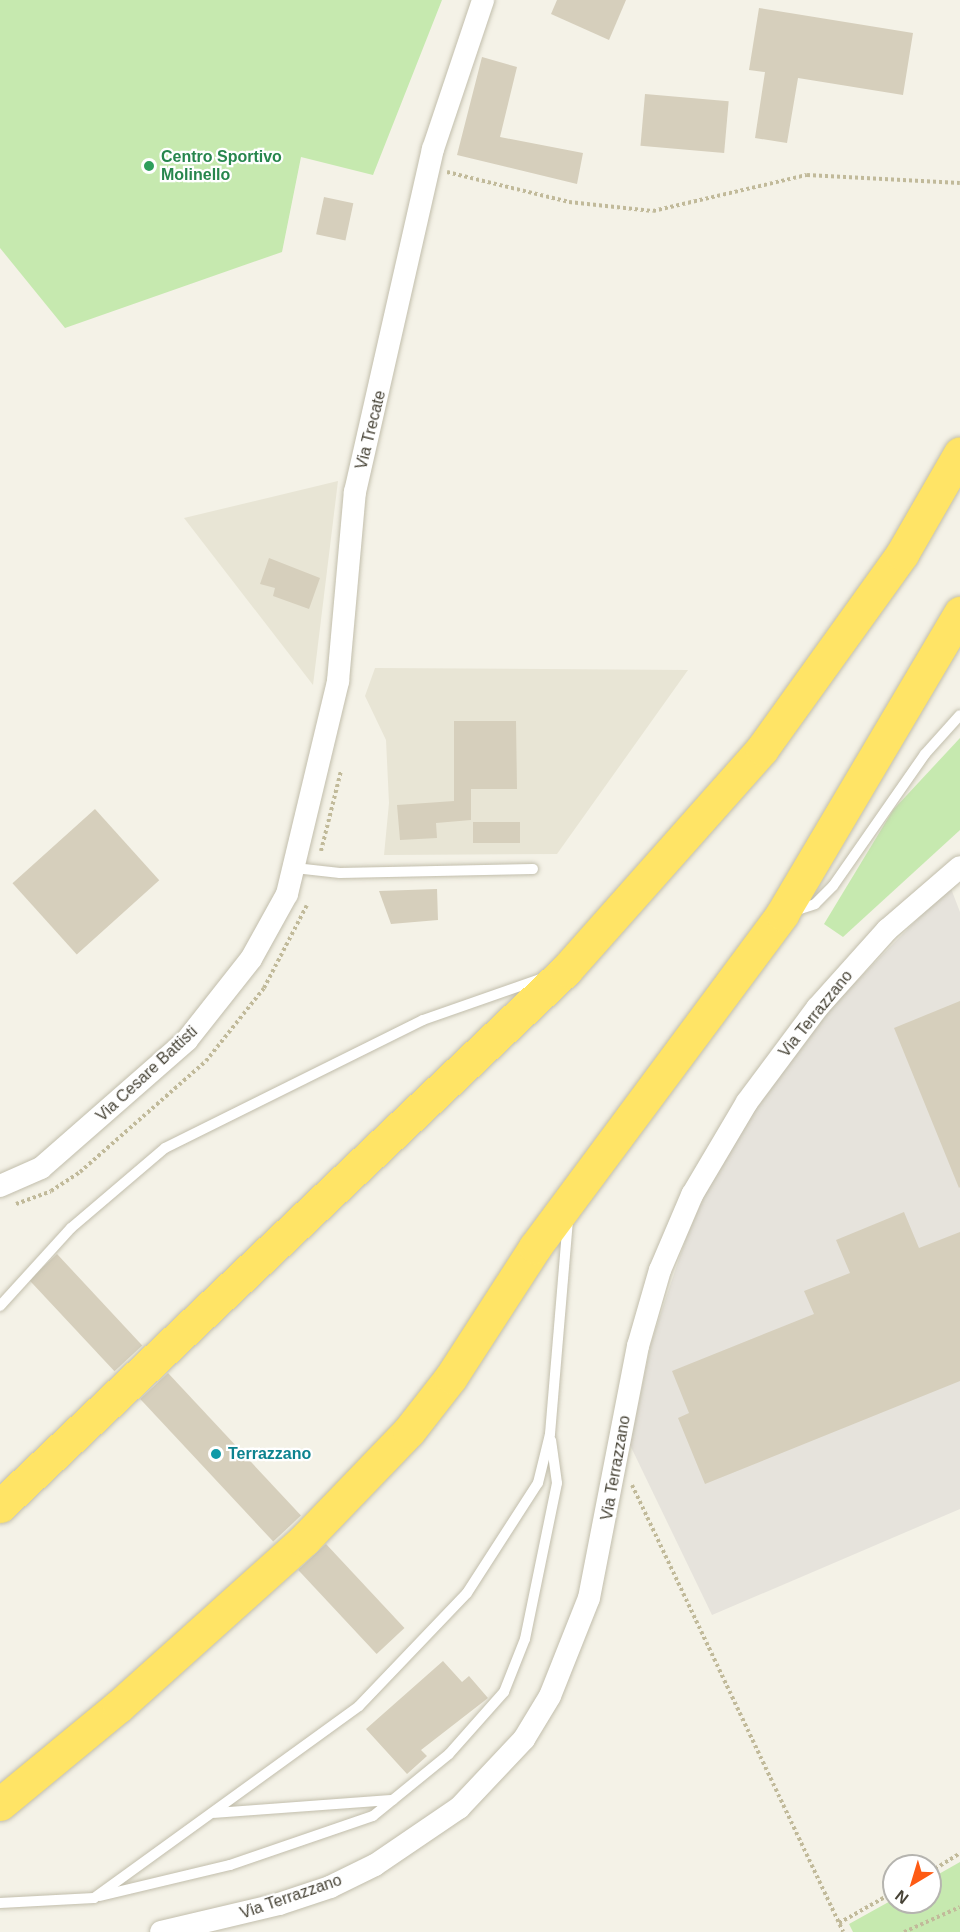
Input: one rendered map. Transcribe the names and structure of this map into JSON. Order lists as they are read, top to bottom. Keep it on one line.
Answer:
{"streets":{"street":["Via Trecate","Via Terrazzano","Via Cesare Battisti"]},"crossings":[["Via Trecate","Via Cesare Battisti"]],"places":["Centro Sportivo Molinello","Terrazzano"],"north":"bottom left"}
